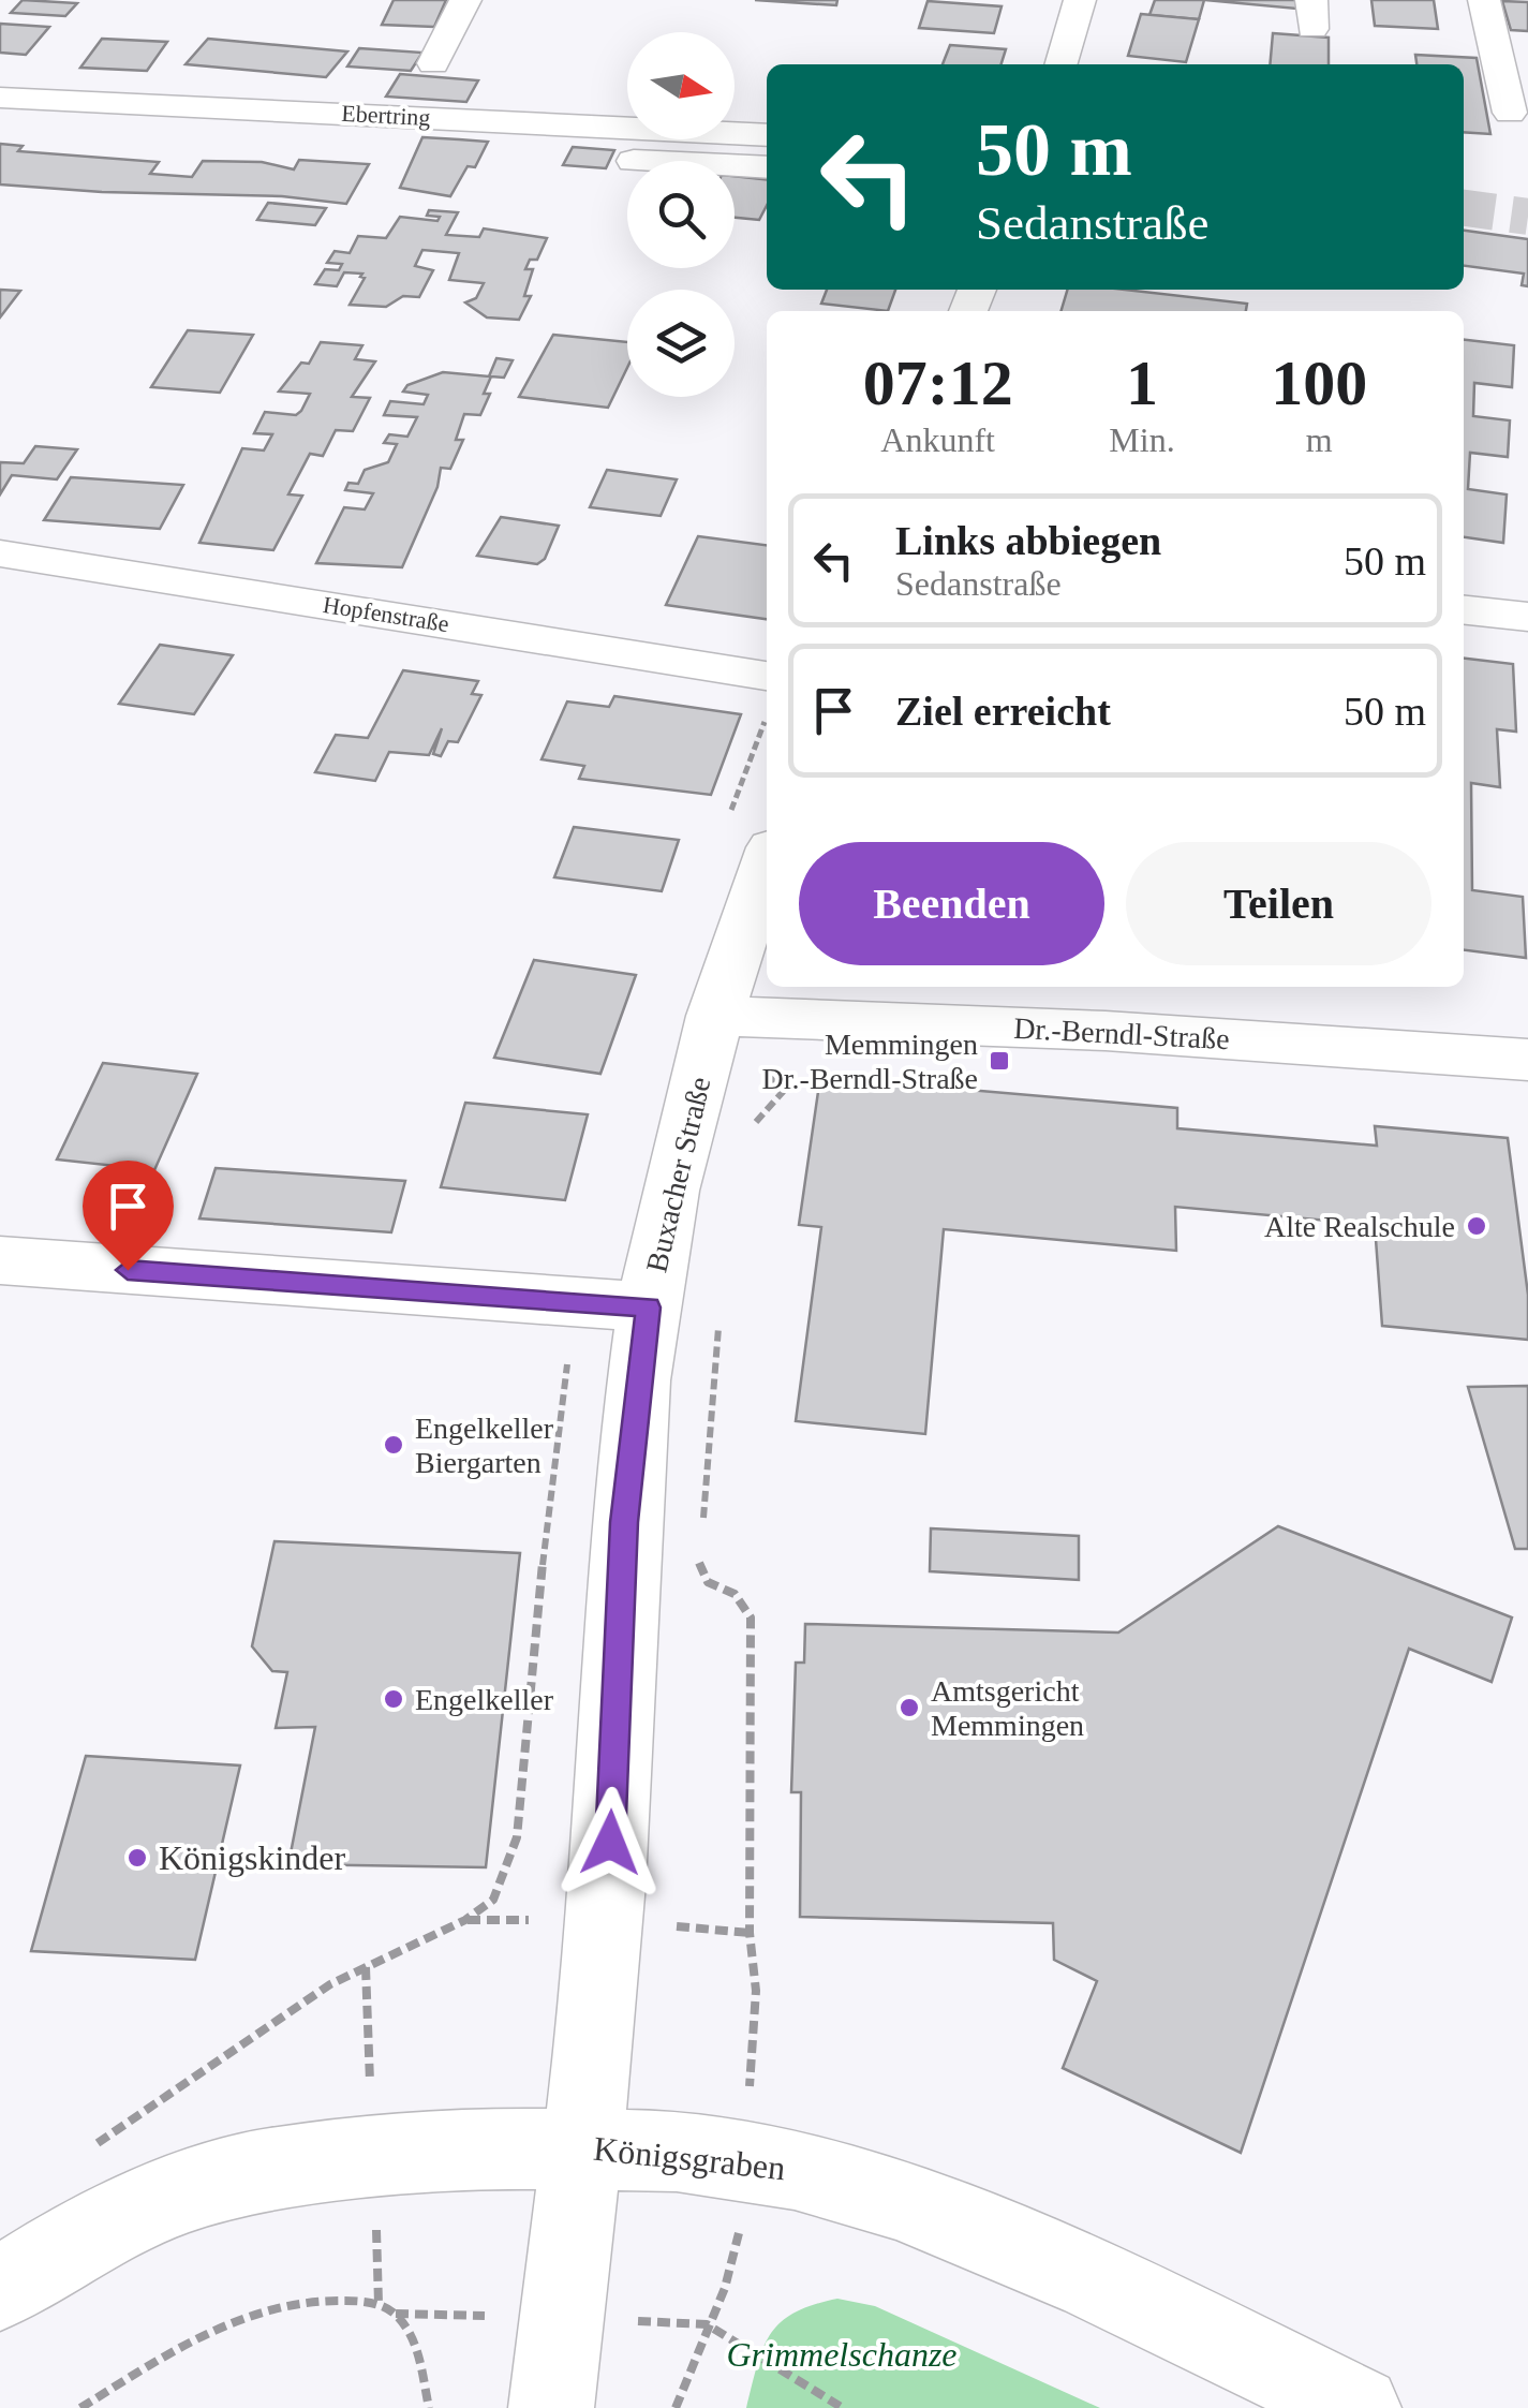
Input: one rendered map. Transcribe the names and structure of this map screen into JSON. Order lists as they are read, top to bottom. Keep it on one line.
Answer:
{"streets":{"street":["Ebertring","Hopfenstraße","Dr.-Berndl-Straße","Buxacher Straße","Königsgraben"]},"crossings":[["Dr.-Berndl-Straße","Buxacher Straße"],["Buxacher Straße","Königsgraben"]],"parks":["Grimmelschanze"],"places":{"transit":["Memmingen Dr.-Berndl-Straße"],"other":["Alte Realschule","Engelkeller Biergarten","Engelkeller","Amtsgericht Memmingen","Königskinder"]},"north":"right","page":{"turn":["50 m","Sedanstraße"],"eta":["07:12","Ankunft","1","Min.","100","m"],"list":[{"name":"Links abbiegen","note":"Sedanstraße","value":"50 m"},{"name":"Ziel erreicht","value":"50 m"}],"buttons":["Beenden","Teilen"]}}
